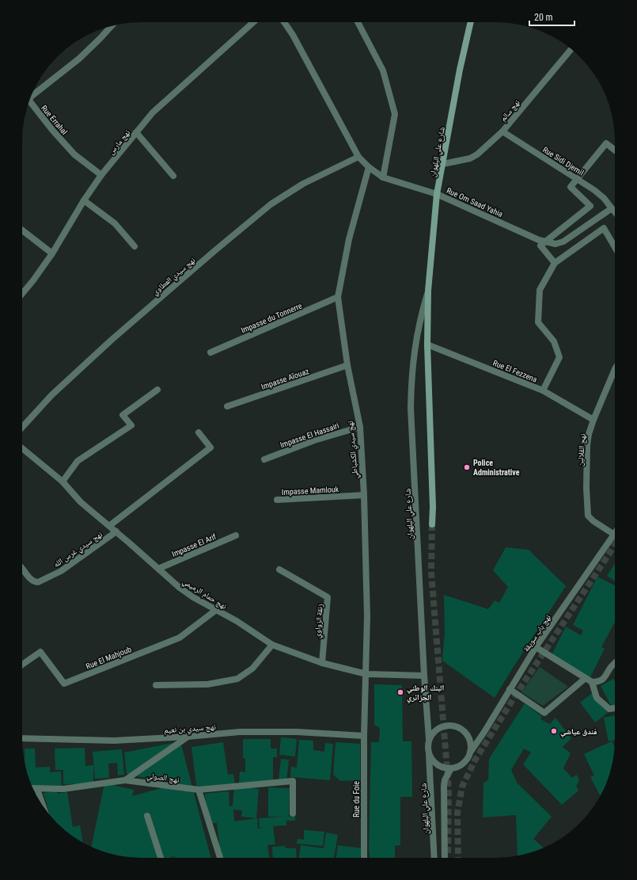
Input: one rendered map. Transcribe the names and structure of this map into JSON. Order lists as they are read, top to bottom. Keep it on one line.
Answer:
{"streets":{"main road":["شارع علي البلهوان"],"street":["نهج سالم","Rue Errahal","نهج مارس","Rue Sidi Djemil","Rue Om Saad Yahia","نهج سيدي العطاوي","Impasse du Tonnerre","Rue El Fezzena","Impasse Aĩouaz","Impasse El Hassairi","نهج سيدي الكشباطي","نهج القلالين","Impasse Mamlouk","Impasse El Arif","نهج سيدي غرس الله","نهج حمام الرميمي","زنقة الزواوي","نهج باب سويقة","Rue El Mahjoub","نهج سيدي بن نعيم","نهج الصولي","Rue du Foie"]},"crossings":[["نهج سالم","شارع علي البلهوان"],["نهج سالم","Rue Sidi Djemil"],["Rue Errahal","نهج مارس"],["شارع علي البلهوان","Rue Om Saad Yahia"],["شارع علي البلهوان","Rue El Fezzena"],["شارع علي البلهوان","نهج حمام الرميمي"],["شارع علي البلهوان","نهج باب سويقة"],["Rue Sidi Djemil","Rue Om Saad Yahia"],["Rue Om Saad Yahia","نهج سيدي العطاوي"],["Rue Om Saad Yahia","نهج سيدي الكشباطي"],["Impasse du Tonnerre","نهج سيدي الكشباطي"],["Rue El Fezzena","نهج القلالين"],["Impasse Aĩouaz","نهج سيدي الكشباطي"],["Impasse El Hassairi","نهج سيدي الكشباطي"],["نهج سيدي الكشباطي","Impasse Mamlouk"],["نهج سيدي الكشباطي","نهج حمام الرميمي"],["نهج سيدي الكشباطي","نهج سيدي بن نعيم"],["نهج سيدي الكشباطي","Rue du Foie"],["نهج القلالين","نهج باب سويقة"],["Impasse El Arif","نهج حمام الرميمي"],["نهج سيدي غرس الله","نهج حمام الرميمي"],["نهج حمام الرميمي","زنقة الزواوي"],["نهج حمام الرميمي","Rue El Mahjoub"],["نهج سيدي بن نعيم","نهج الصولي"],["نهج سيدي بن نعيم","Rue du Foie"]],"places":["Police Administrative","البنك الوطني الجزائري","فندق عياشي"],"scale_bar":"20 m"}
